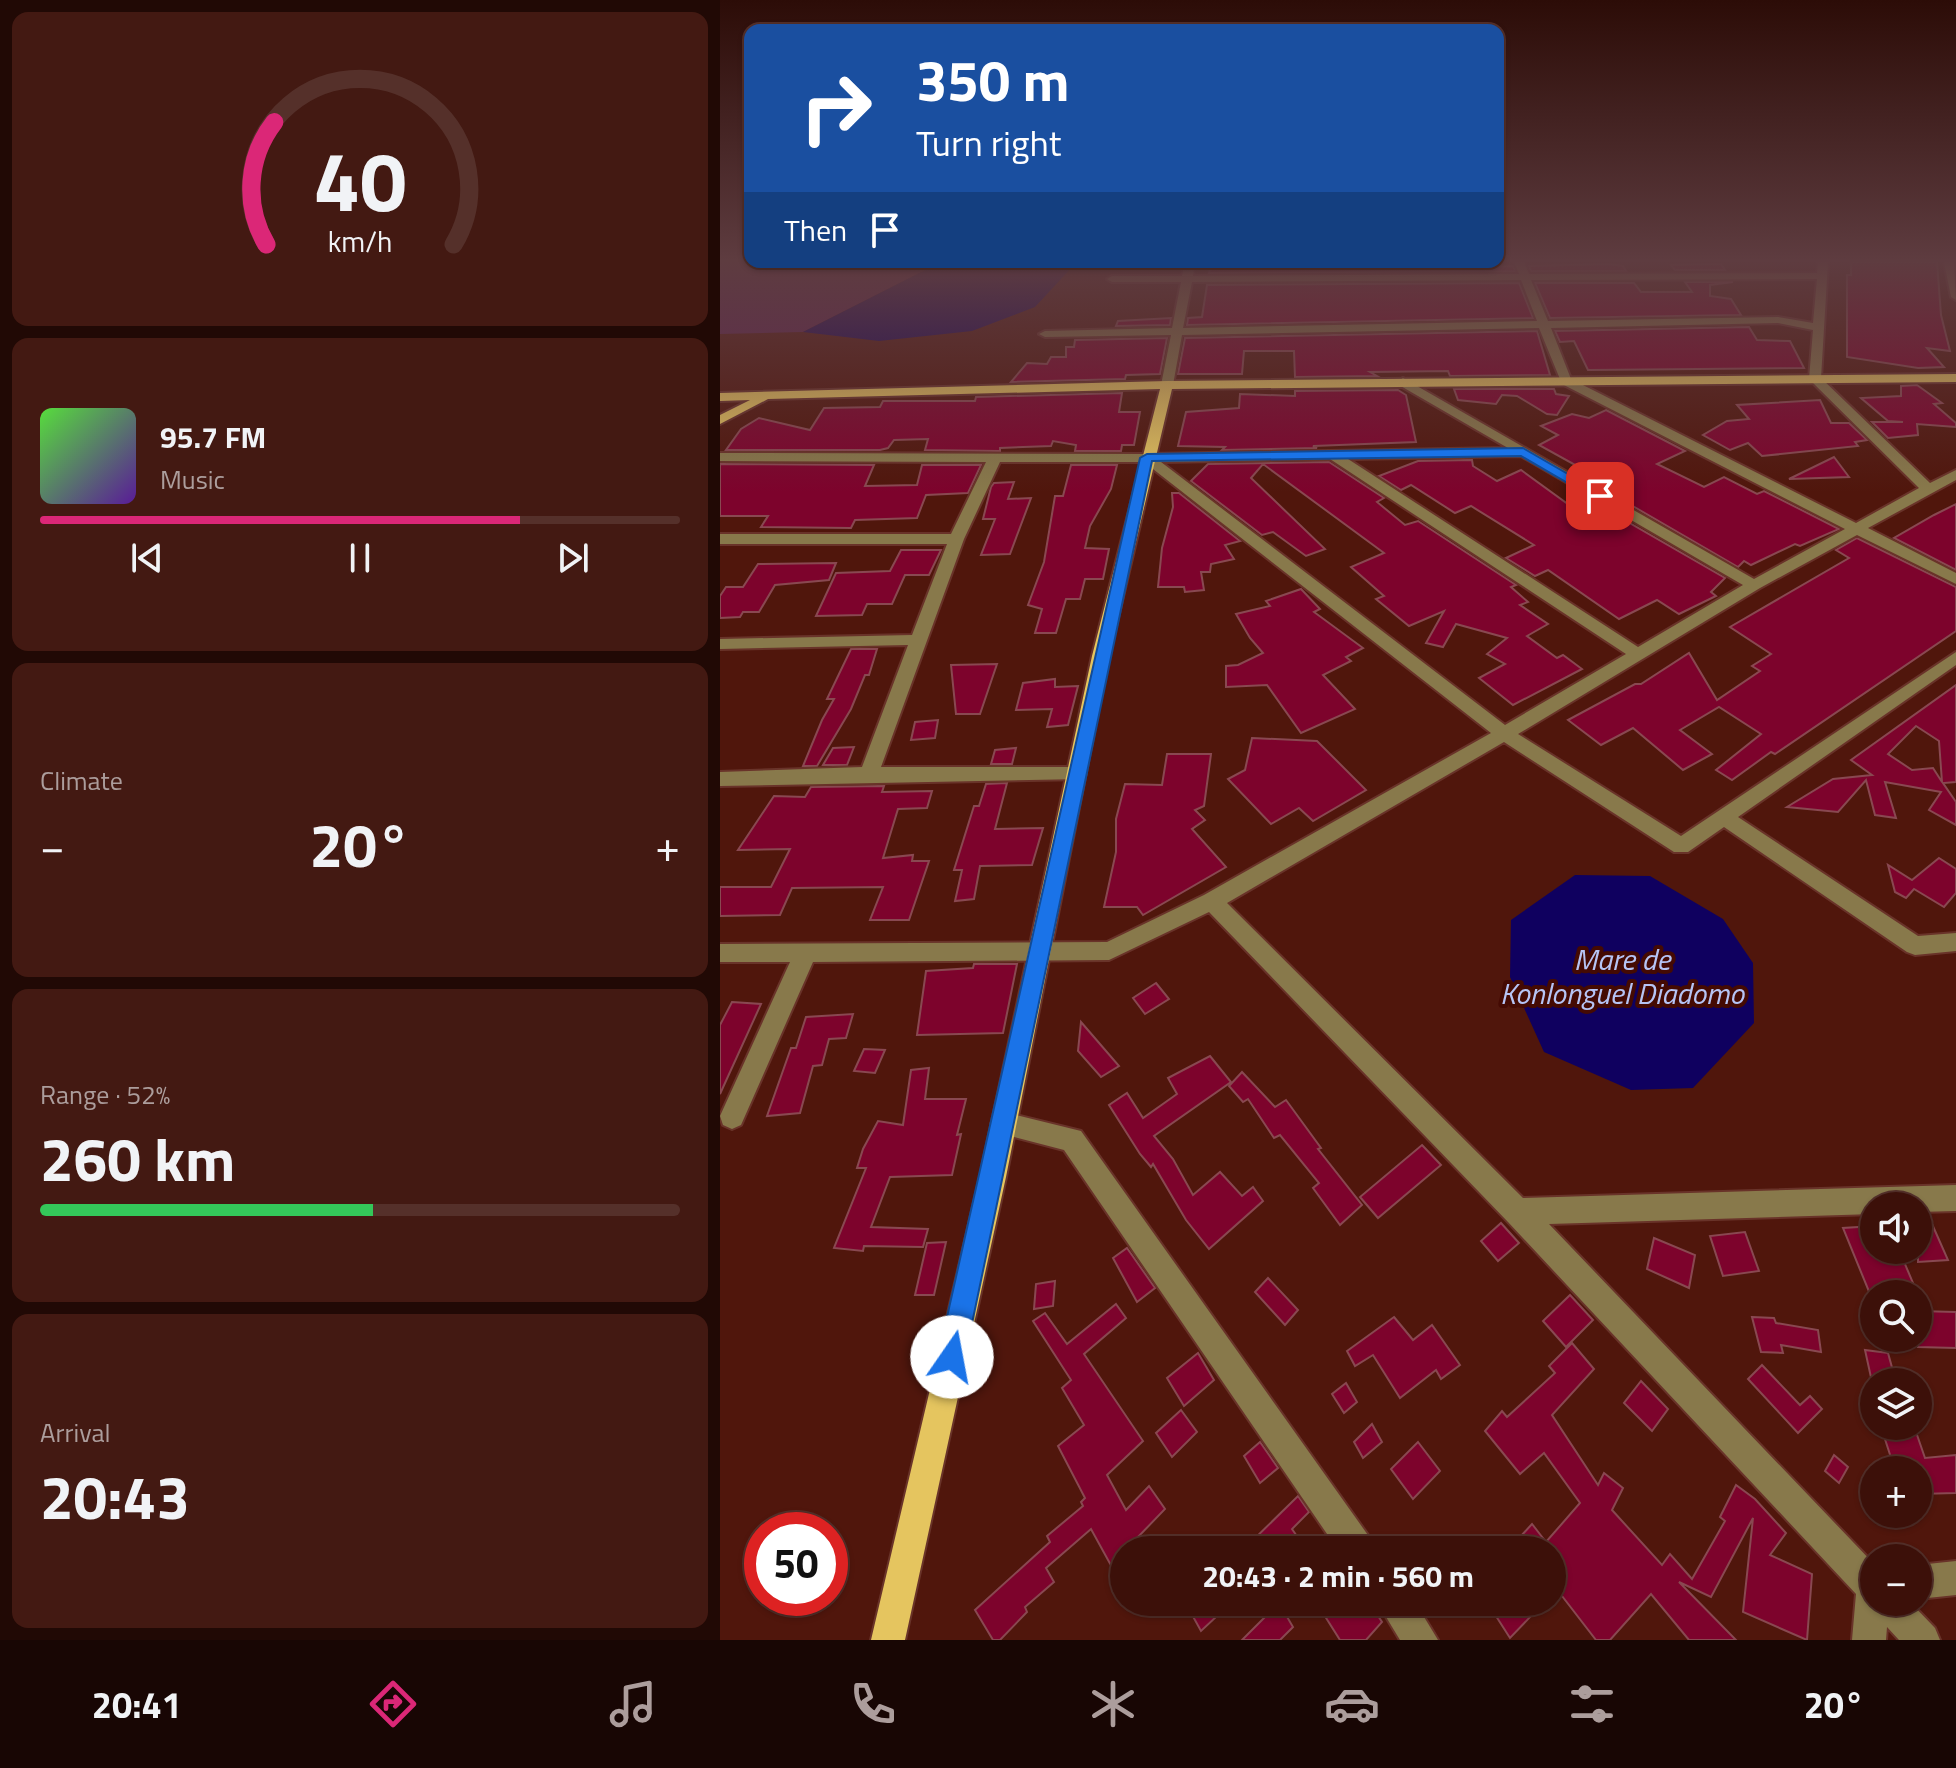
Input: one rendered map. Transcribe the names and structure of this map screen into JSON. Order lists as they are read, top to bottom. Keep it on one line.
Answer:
{"water":["Mare de Konlonguel Diadomo"],"page":{"turn":["350 m","Turn right"],"then":"Then","song":["95.7 FM","Music"],"tile":["Climate",["Range · 52%","260 km"],["Arrival","20:43"]],"heat":["−","20°","+"],"map_buttons":["+","−"],"limit":"50","trip":"20:43 · 2 min · 560 m","tabs":["20:41","20°"],"gauge":["40","km/h"]}}
